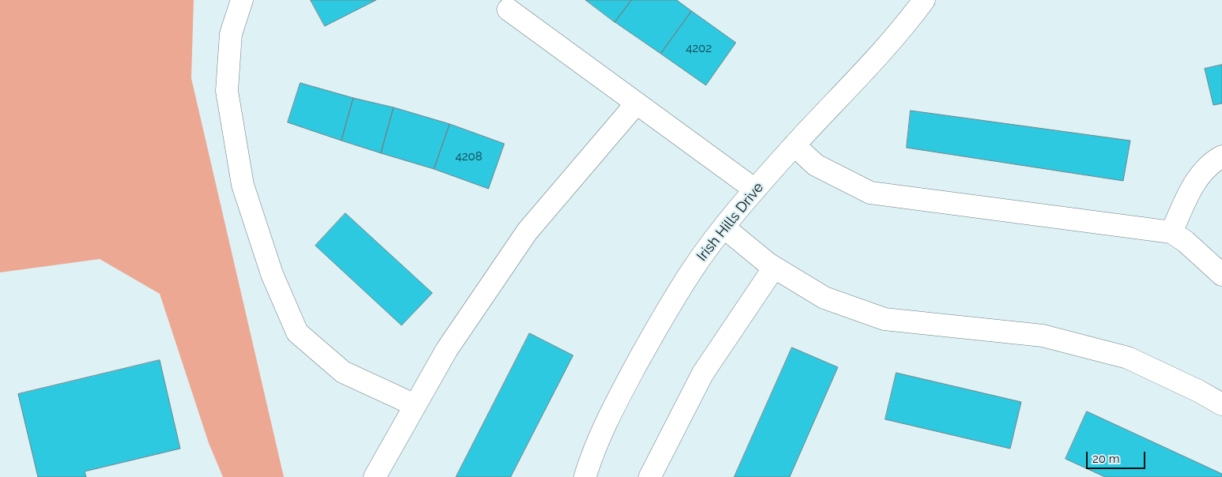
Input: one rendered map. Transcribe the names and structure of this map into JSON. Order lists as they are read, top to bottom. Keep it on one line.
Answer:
{"streets":{"street":["Irish Hills Drive"]},"house_numbers":["4202","4208"],"scale_bar":"20 m"}
